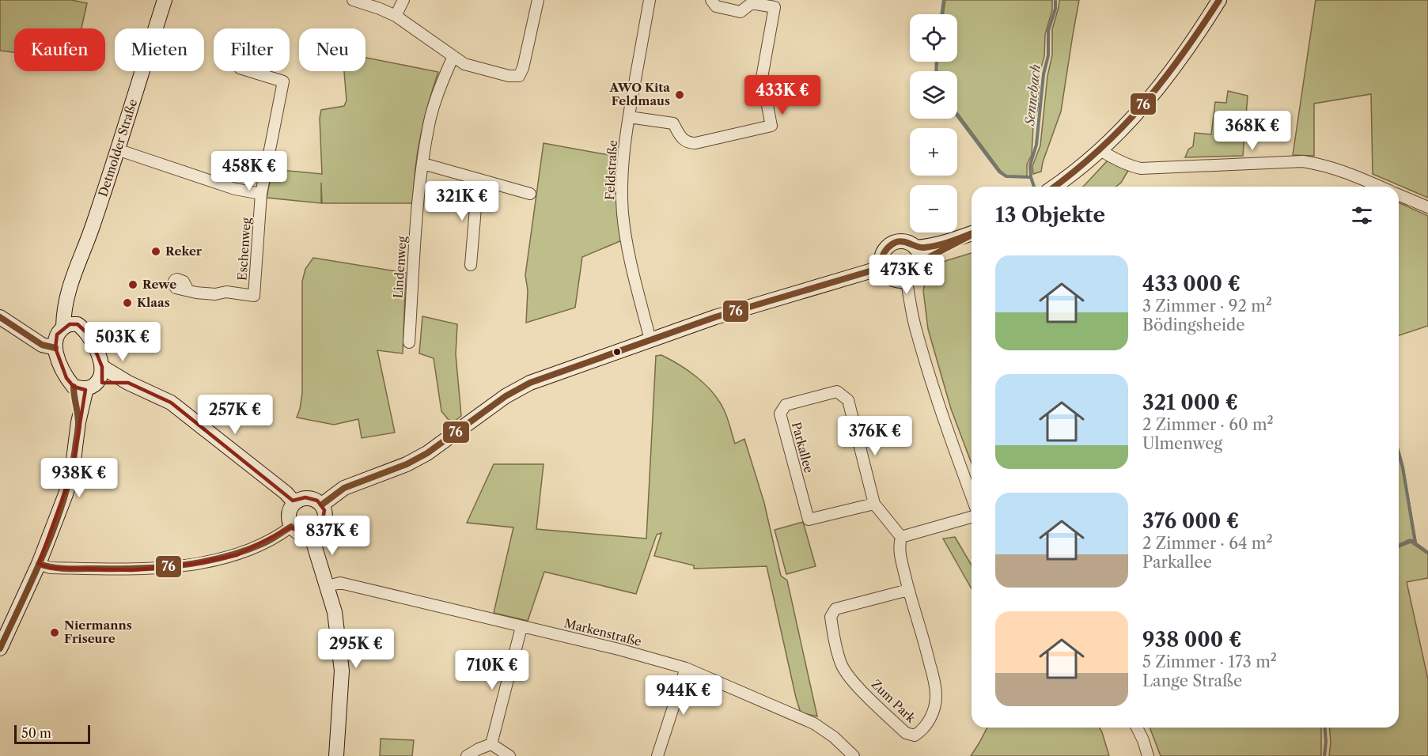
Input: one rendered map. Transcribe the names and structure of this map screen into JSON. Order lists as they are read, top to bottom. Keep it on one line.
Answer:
{"streets":{"street":["Detmolder Straße","Feldstraße","Eschenweg","Lindenweg","Parkallee","Markenstraße","Zum Park"]},"crossings":[["Parkallee","Zum Park"]],"water":["Sennebach"],"places":["AWO Kita Feldmaus","Reker","Rewe","Klaas","Niermanns Friseure"],"lines":["transit line 76"],"scale_bar":"50 m","page":{"map_buttons":["+","−"],"chip":["Kaufen","Mieten","Filter","Neu"],"price":["433K €","368K €","458K €","321K €","473K €","503K €","257K €","376K €","938K €","837K €","295K €","710K €","944K €"],"heading":"13 Objekte","list":[{"name":"433 000 €","note":"3 Zimmer · 92 m² · Bödingsheide"},{"name":"321 000 €","note":"2 Zimmer · 60 m² · Ulmenweg"},{"name":"376 000 €","note":"2 Zimmer · 64 m² · Parkallee"},{"name":"938 000 €","note":"5 Zimmer · 173 m² · Lange Straße"}],"scale":"50 m"}}
